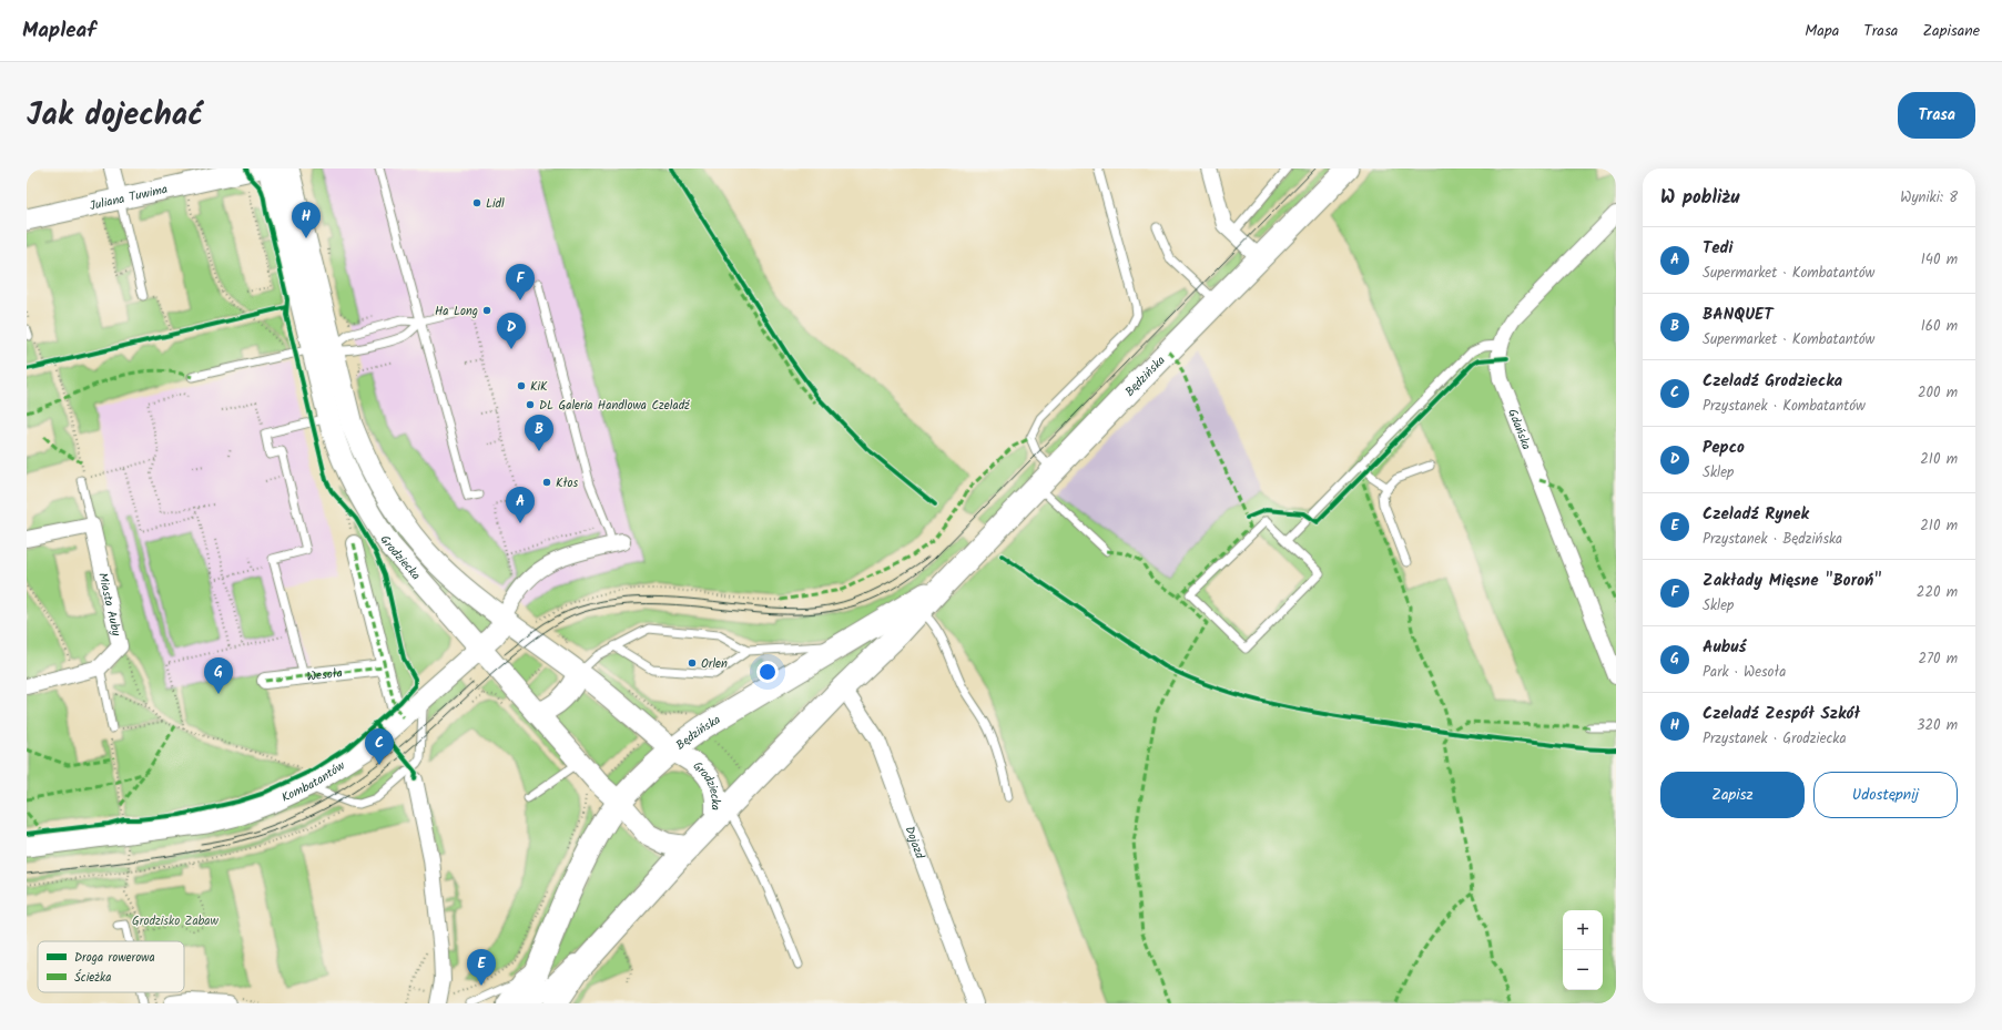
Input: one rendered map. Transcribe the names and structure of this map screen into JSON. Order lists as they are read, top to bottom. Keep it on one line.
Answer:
{"streets":{"main road":["Będzińska"],"street":["Juliana Tuwima","Gdańska","Grodziecka","Miasta Auby","Wesoła","Kombatantów","Dojazd"]},"crossings":[["Będzińska","Grodziecka"],["Będzińska","Dojazd"],["Grodziecka","Kombatantów"]],"parks":["Grodzisko Zabaw"],"places":["Lidl","Ha Long","KiK","DL Galeria Handlowa Czeladź","Kłos","Orlen"],"legend":["Droga rowerowa","Ścieżka"],"page":{"header":"Mapleaf","nav":["Mapa","Trasa","Zapisane"],"title":"Jak dojechać","buttons":["Trasa",["Zapisz","Udostępnij"]],"heading":["W pobliżu","Wyniki: 8"],"pins":["H","F","D","B","A","G","C","E"],"list":[{"mark":"A","name":"Tedi","note":"Supermarket · Kombatantów","value":"140 m"},{"mark":"B","name":"BANQUET","note":"Supermarket · Kombatantów","value":"160 m"},{"mark":"C","name":"Czeladź Grodziecka","note":"Przystanek · Kombatantów","value":"200 m"},{"mark":"D","name":"Pepco","note":"Sklep","value":"210 m"},{"mark":"E","name":"Czeladź Rynek","note":"Przystanek · Będzińska","value":"210 m"},{"mark":"F","name":"Zakłady Mięsne \"Boroń\"","note":"Sklep","value":"220 m"},{"mark":"G","name":"Aubuś","note":"Park · Wesoła","value":"270 m"},{"mark":"H","name":"Czeladź Zespół Szkół","note":"Przystanek · Grodziecka","value":"320 m"}],"map_buttons":["+","−"]}}
